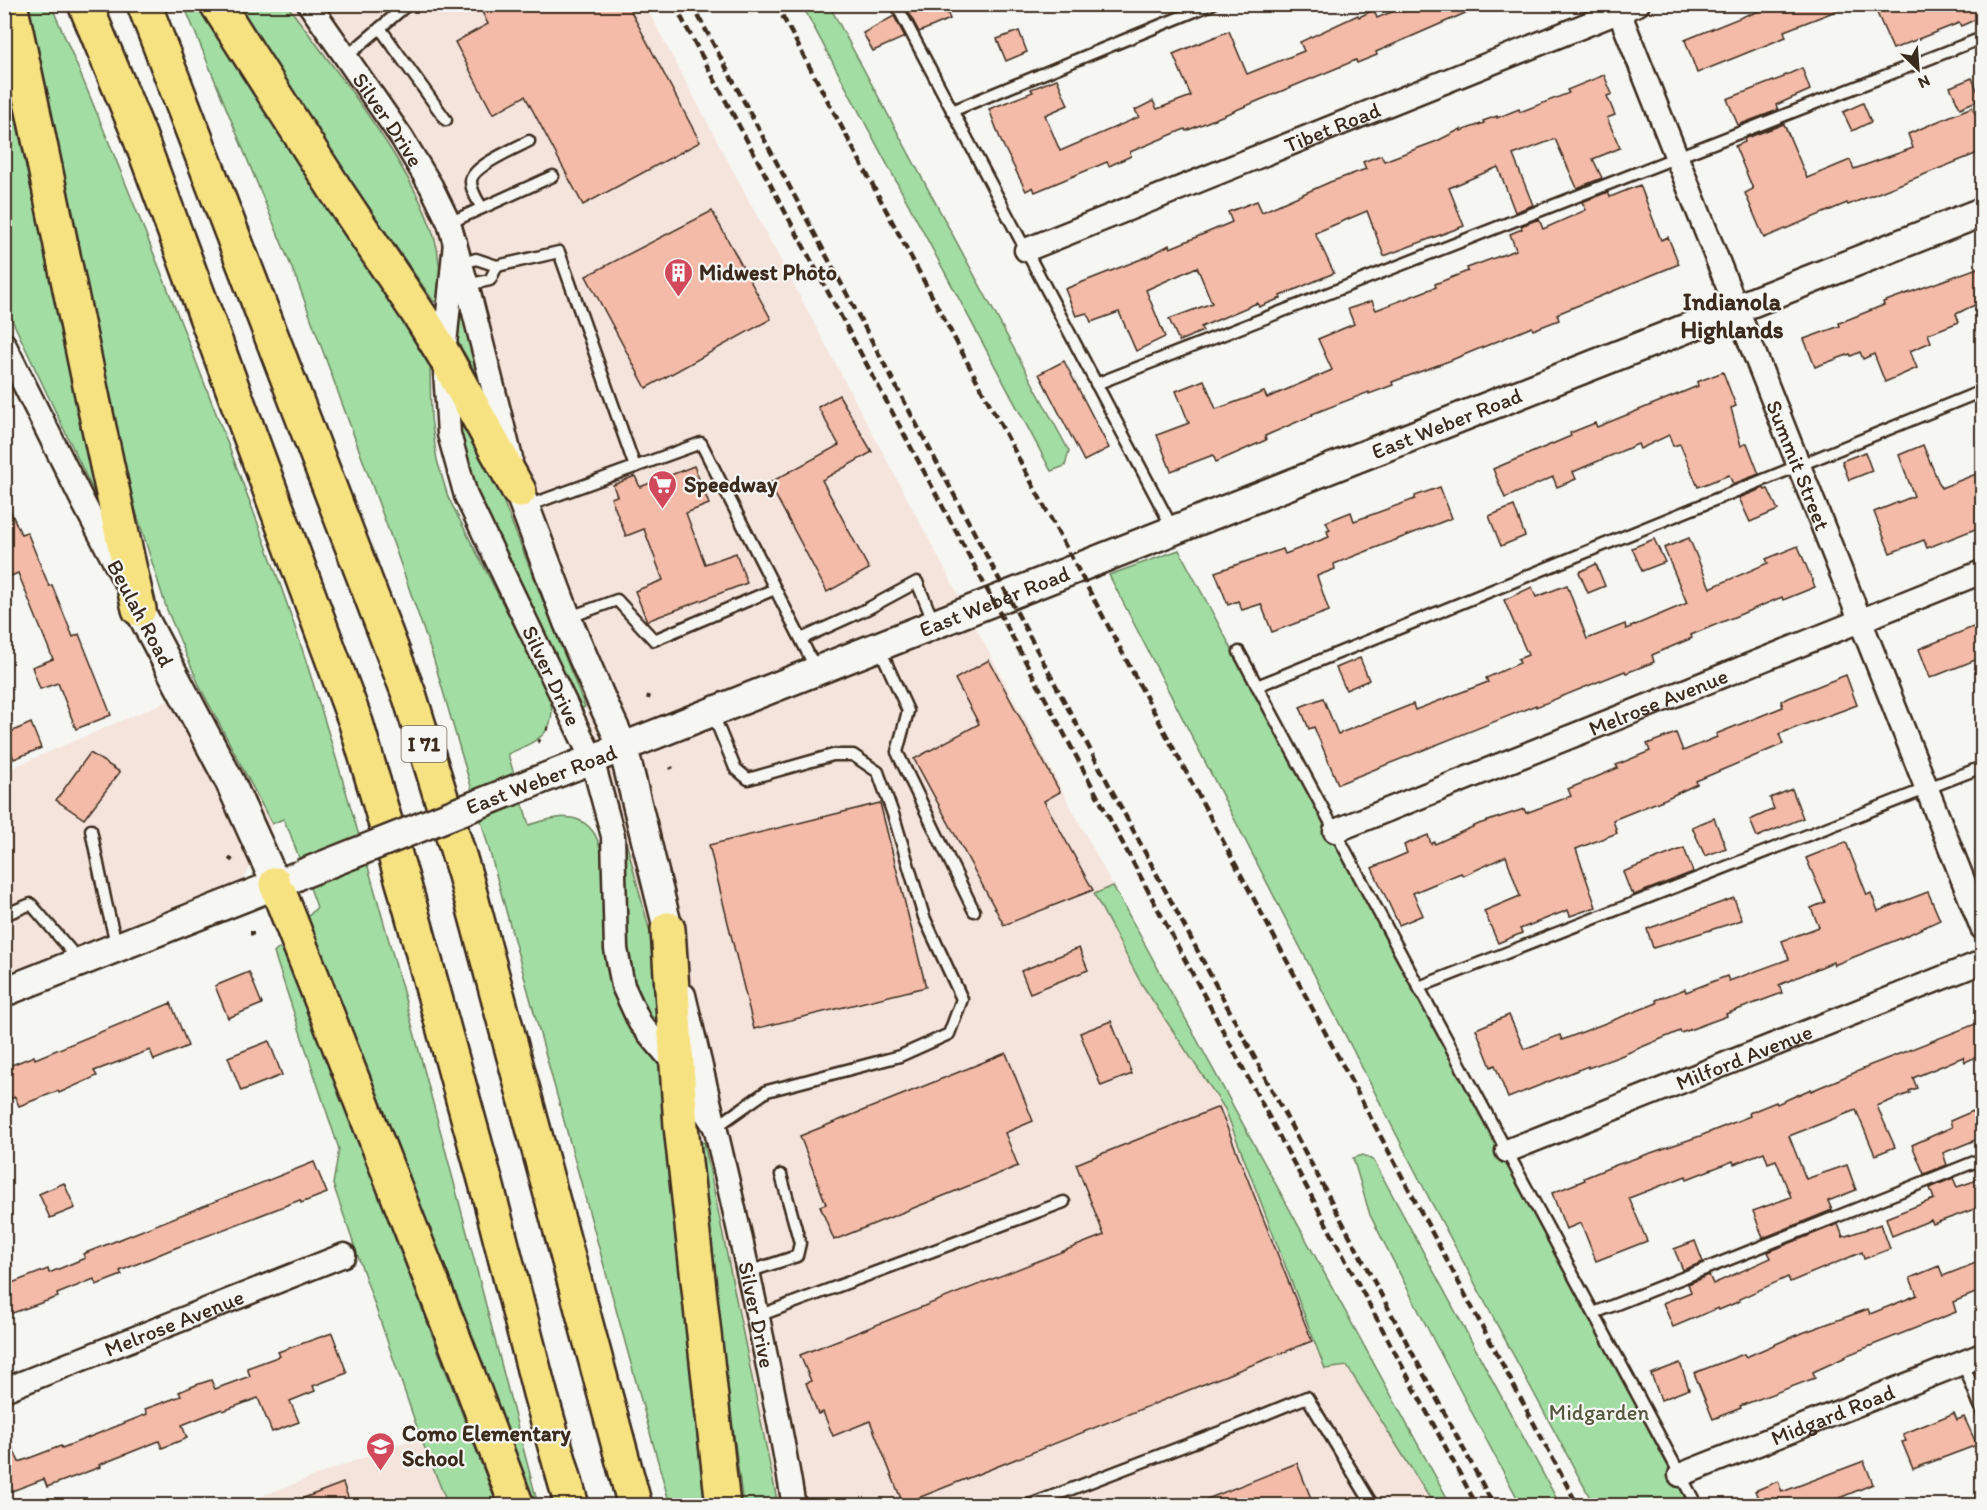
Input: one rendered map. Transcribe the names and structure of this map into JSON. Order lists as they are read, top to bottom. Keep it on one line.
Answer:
{"streets":{"highway":["I 71"],"street":["Silver Drive","Tibet Road","East Weber Road","Summit Street","Beulah Road","Melrose Avenue","Milford Avenue","Midgard Road"]},"crossings":[["Silver Drive","East Weber Road"],["Tibet Road","Summit Street"],["East Weber Road","Summit Street"],["East Weber Road","Beulah Road"],["Summit Street","Melrose Avenue"]],"districts":["Indianola Highlands"],"parks":["Midgarden"],"places":{"building":["Midwest Photo"],"supermarket":["Speedway"],"school or university":["Como Elementary School"]},"north":"bottom right"}
